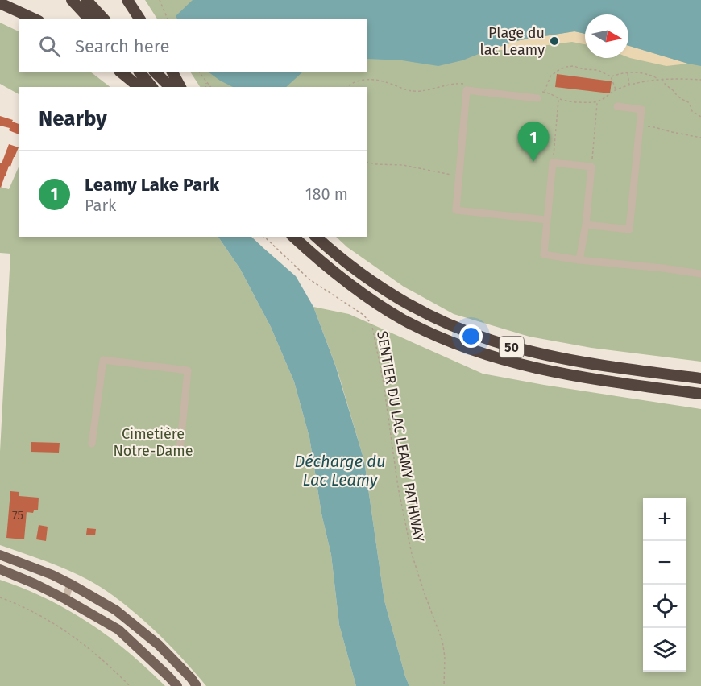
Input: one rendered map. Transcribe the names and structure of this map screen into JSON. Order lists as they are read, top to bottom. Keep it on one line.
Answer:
{"streets":{"highway":["50"],"path":["SENTIER DU LAC LEAMY PATHWAY"]},"water":["Décharge du Lac Leamy"],"parks":["Cimetière Notre-Dame"],"places":["Plage du lac Leamy"],"house_numbers":["75"],"north":"right","page":{"search":"Search here","heading":"Nearby","pins":"1","list":[{"mark":"1","name":"Leamy Lake Park","note":"Park","value":"180 m"}],"map_buttons":["+","−"]}}
